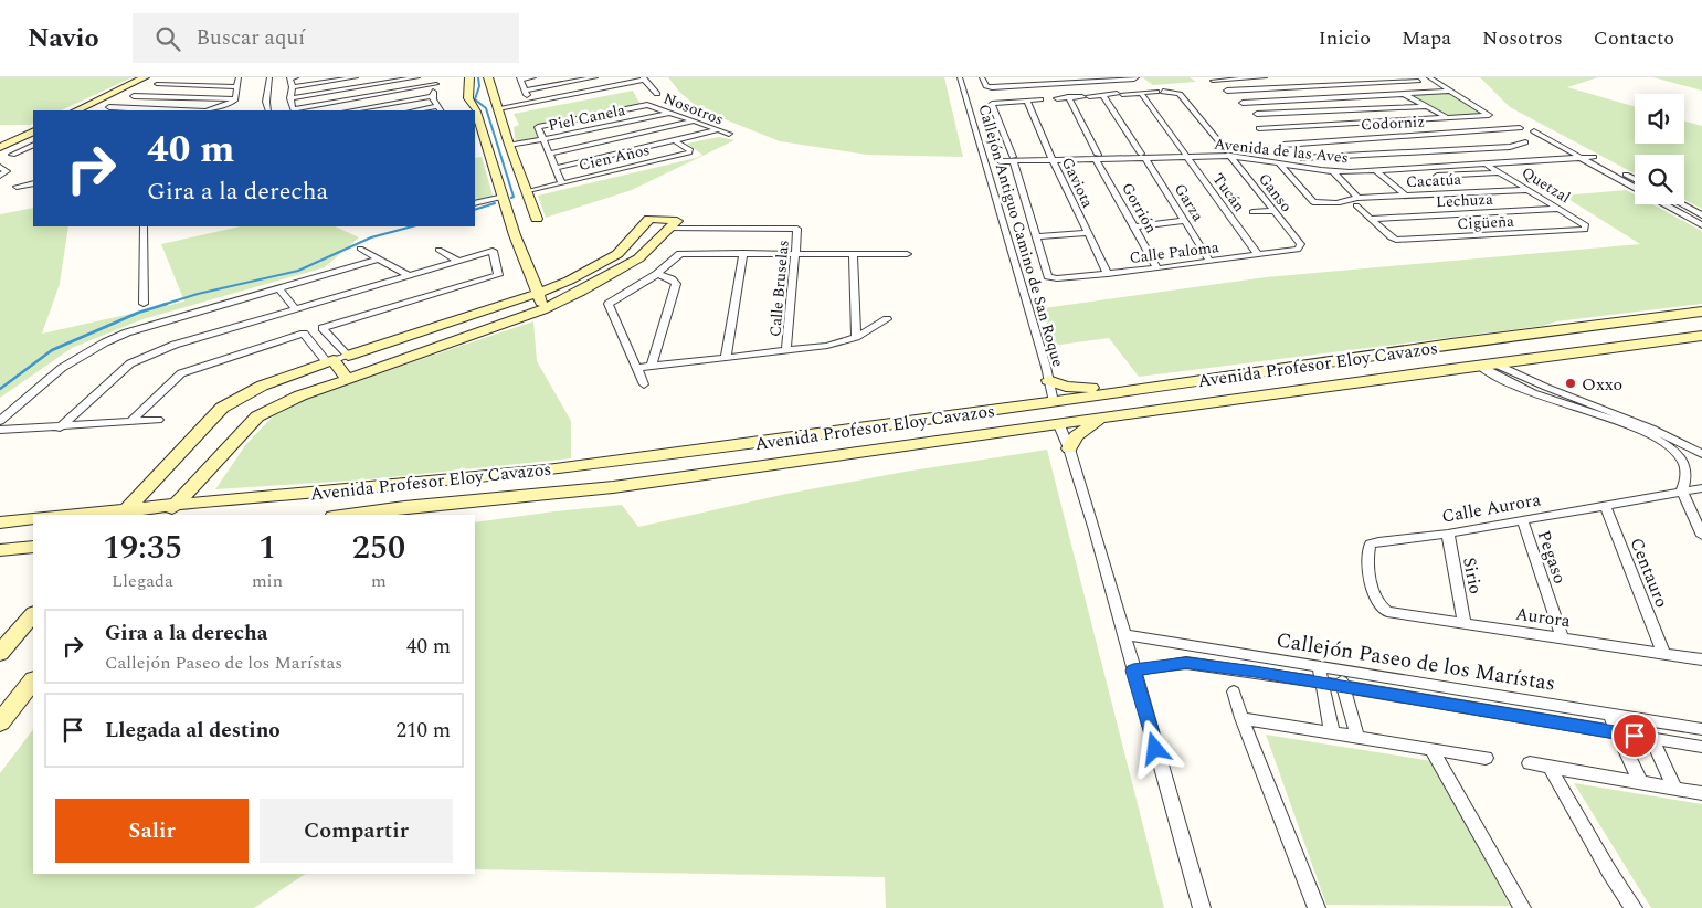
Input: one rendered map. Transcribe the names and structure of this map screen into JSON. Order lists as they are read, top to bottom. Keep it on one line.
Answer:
{"streets":{"main road":["Avenida Profesor Eloy Cavazos"],"street":["Nosotros","Piel Canela","Codorniz","Avenida de las Aves","Cien Años","Cacatúa","Gaviota","Quetzal","Tucán","Ganso","Lechuza","Garza","Gorrión","Cigüeña","Callejón Antiguo Camino de San Roque","Calle Paloma","Calle Bruselas","Calle Aurora","Pegaso","Centauro","Sirio","Aurora","Callejón Paseo de los Marístas"]},"crossings":[["Nosotros","Piel Canela"],["Codorniz","Avenida de las Aves"],["Avenida de las Aves","Cacatúa"],["Avenida de las Aves","Gaviota"],["Avenida de las Aves","Quetzal"],["Avenida de las Aves","Tucán"],["Avenida de las Aves","Ganso"],["Avenida de las Aves","Garza"],["Avenida de las Aves","Gorrión"],["Cacatúa","Quetzal"],["Gaviota","Calle Paloma"],["Quetzal","Lechuza"],["Quetzal","Cigüeña"],["Tucán","Ganso"],["Tucán","Calle Paloma"],["Ganso","Calle Paloma"],["Lechuza","Cigüeña"],["Garza","Calle Paloma"],["Gorrión","Calle Paloma"],["Callejón Antiguo Camino de San Roque","Avenida Profesor Eloy Cavazos"],["Calle Aurora","Pegaso"],["Calle Aurora","Centauro"],["Calle Aurora","Sirio"],["Calle Aurora","Aurora"],["Pegaso","Aurora"],["Centauro","Aurora"],["Sirio","Aurora"]],"places":["Oxxo"],"page":{"header":"Navio","search":"Buscar aquí","nav":["Inicio","Mapa","Nosotros","Contacto"],"turn":["40 m","Gira a la derecha"],"eta":["19:35","Llegada","1","min","250","m"],"list":[{"name":"Gira a la derecha","note":"Callejón Paseo de los Marístas","value":"40 m"},{"name":"Llegada al destino","value":"210 m"}],"buttons":["Salir","Compartir"]}}
